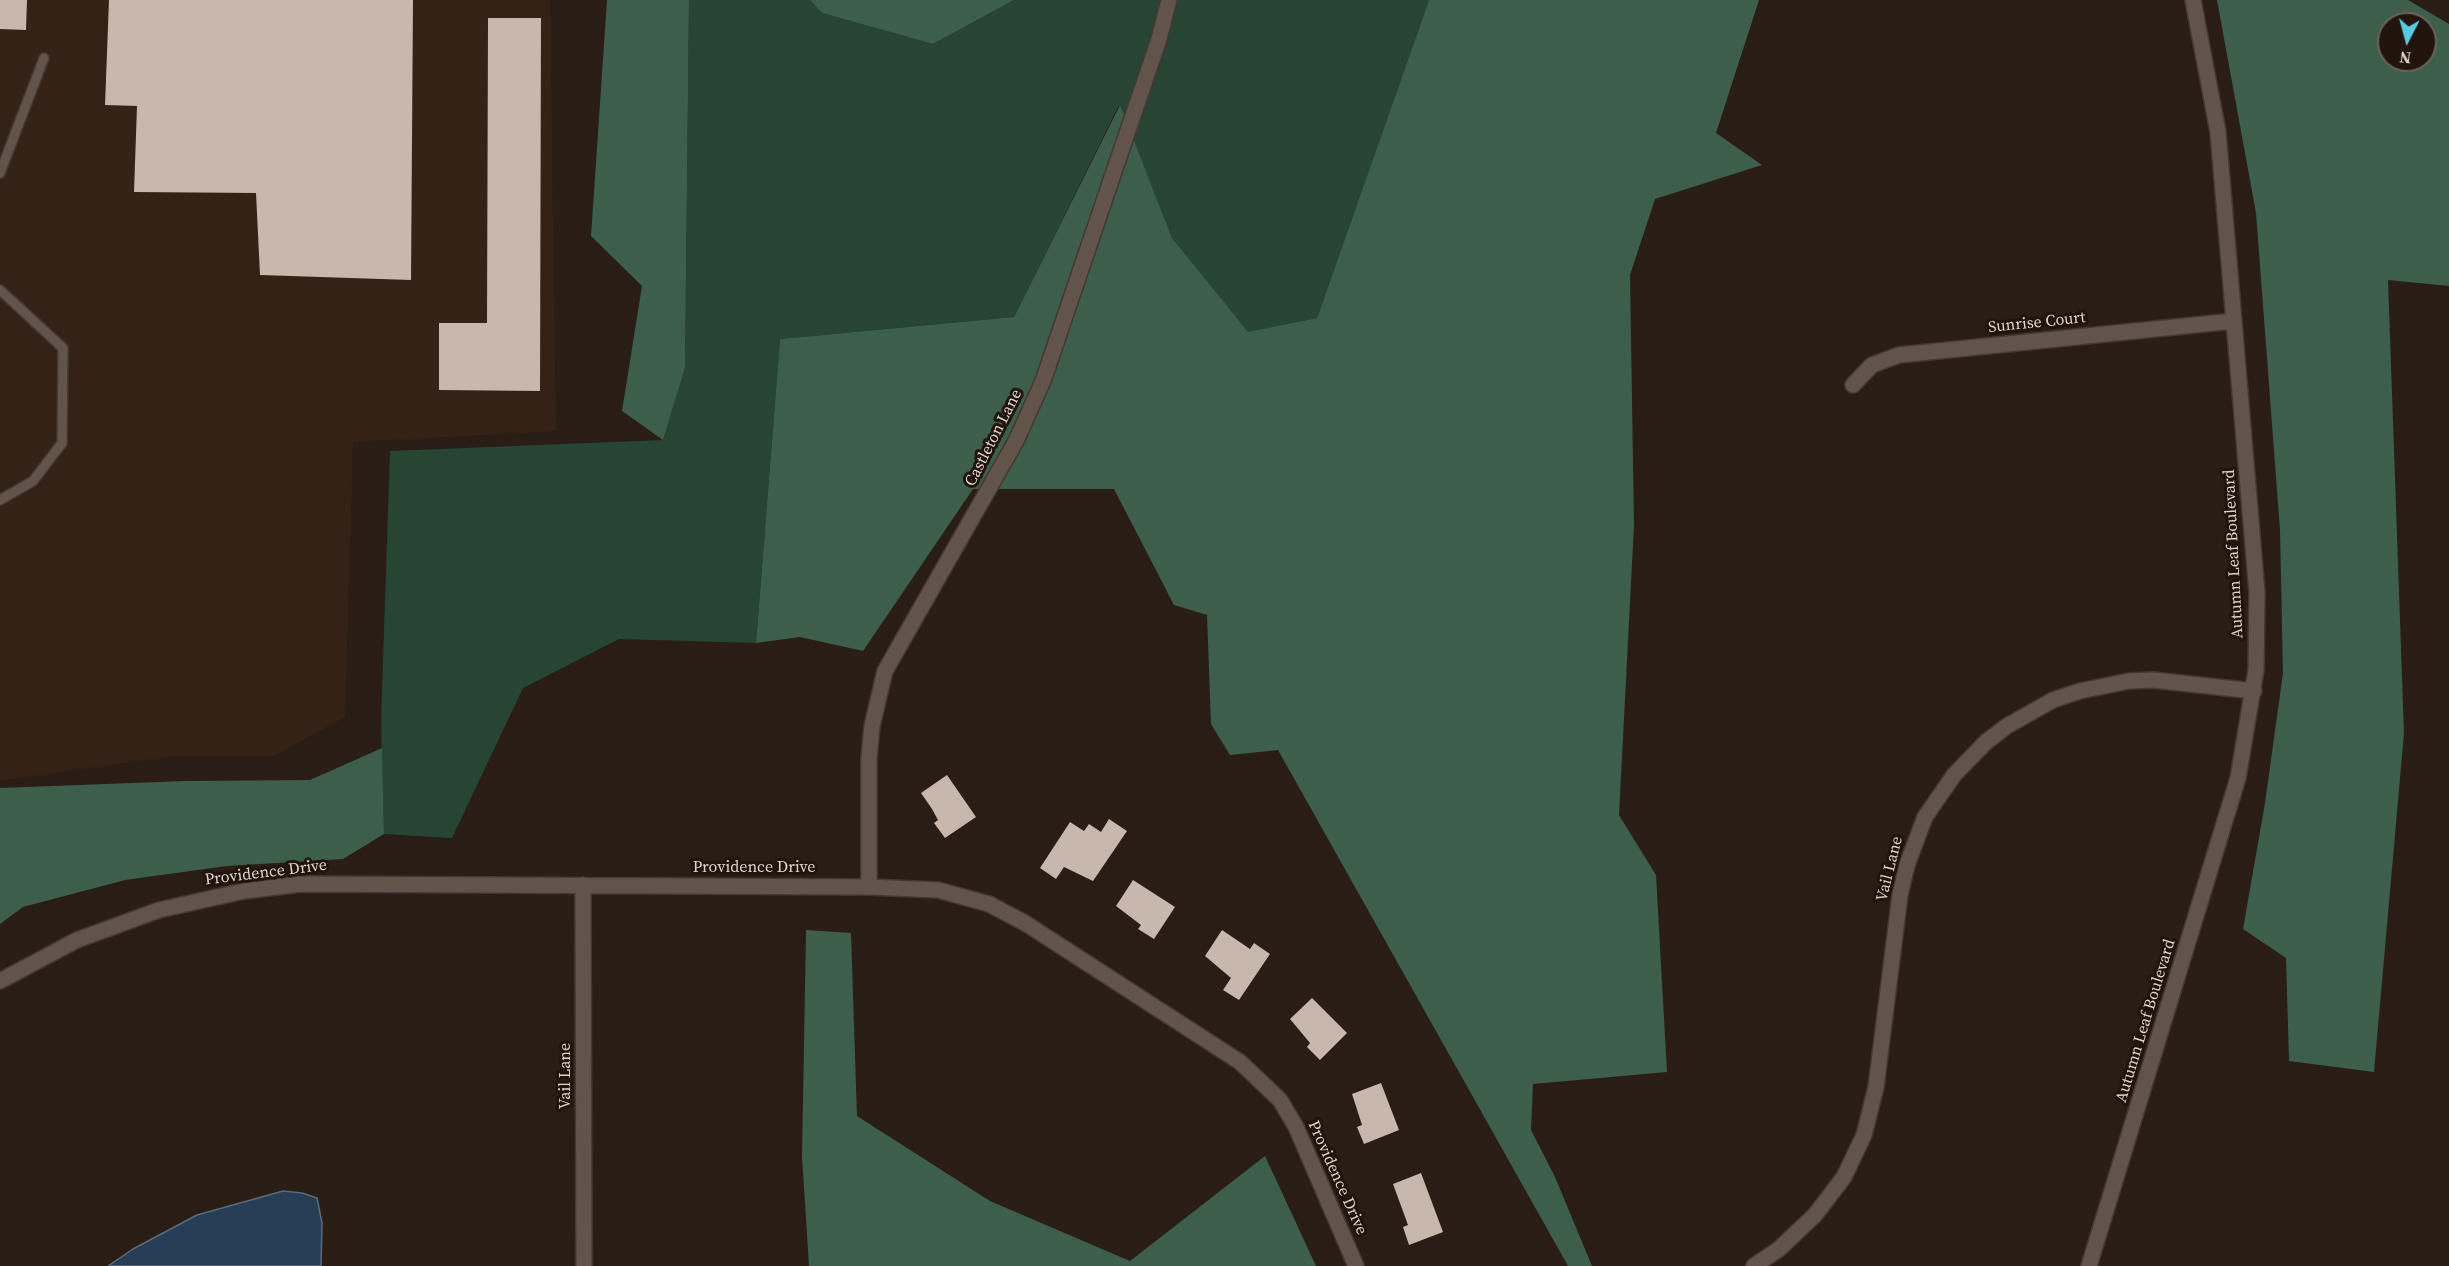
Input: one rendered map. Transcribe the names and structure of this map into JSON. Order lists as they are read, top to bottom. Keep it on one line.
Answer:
{"streets":{"street":["Sunrise Court","Castleton Lane","Autumn Leaf Boulevard","Providence Drive","Vail Lane"]},"crossings":[["Sunrise Court","Autumn Leaf Boulevard"],["Castleton Lane","Providence Drive"],["Autumn Leaf Boulevard","Vail Lane"],["Providence Drive","Vail Lane"]],"north":"bottom"}
